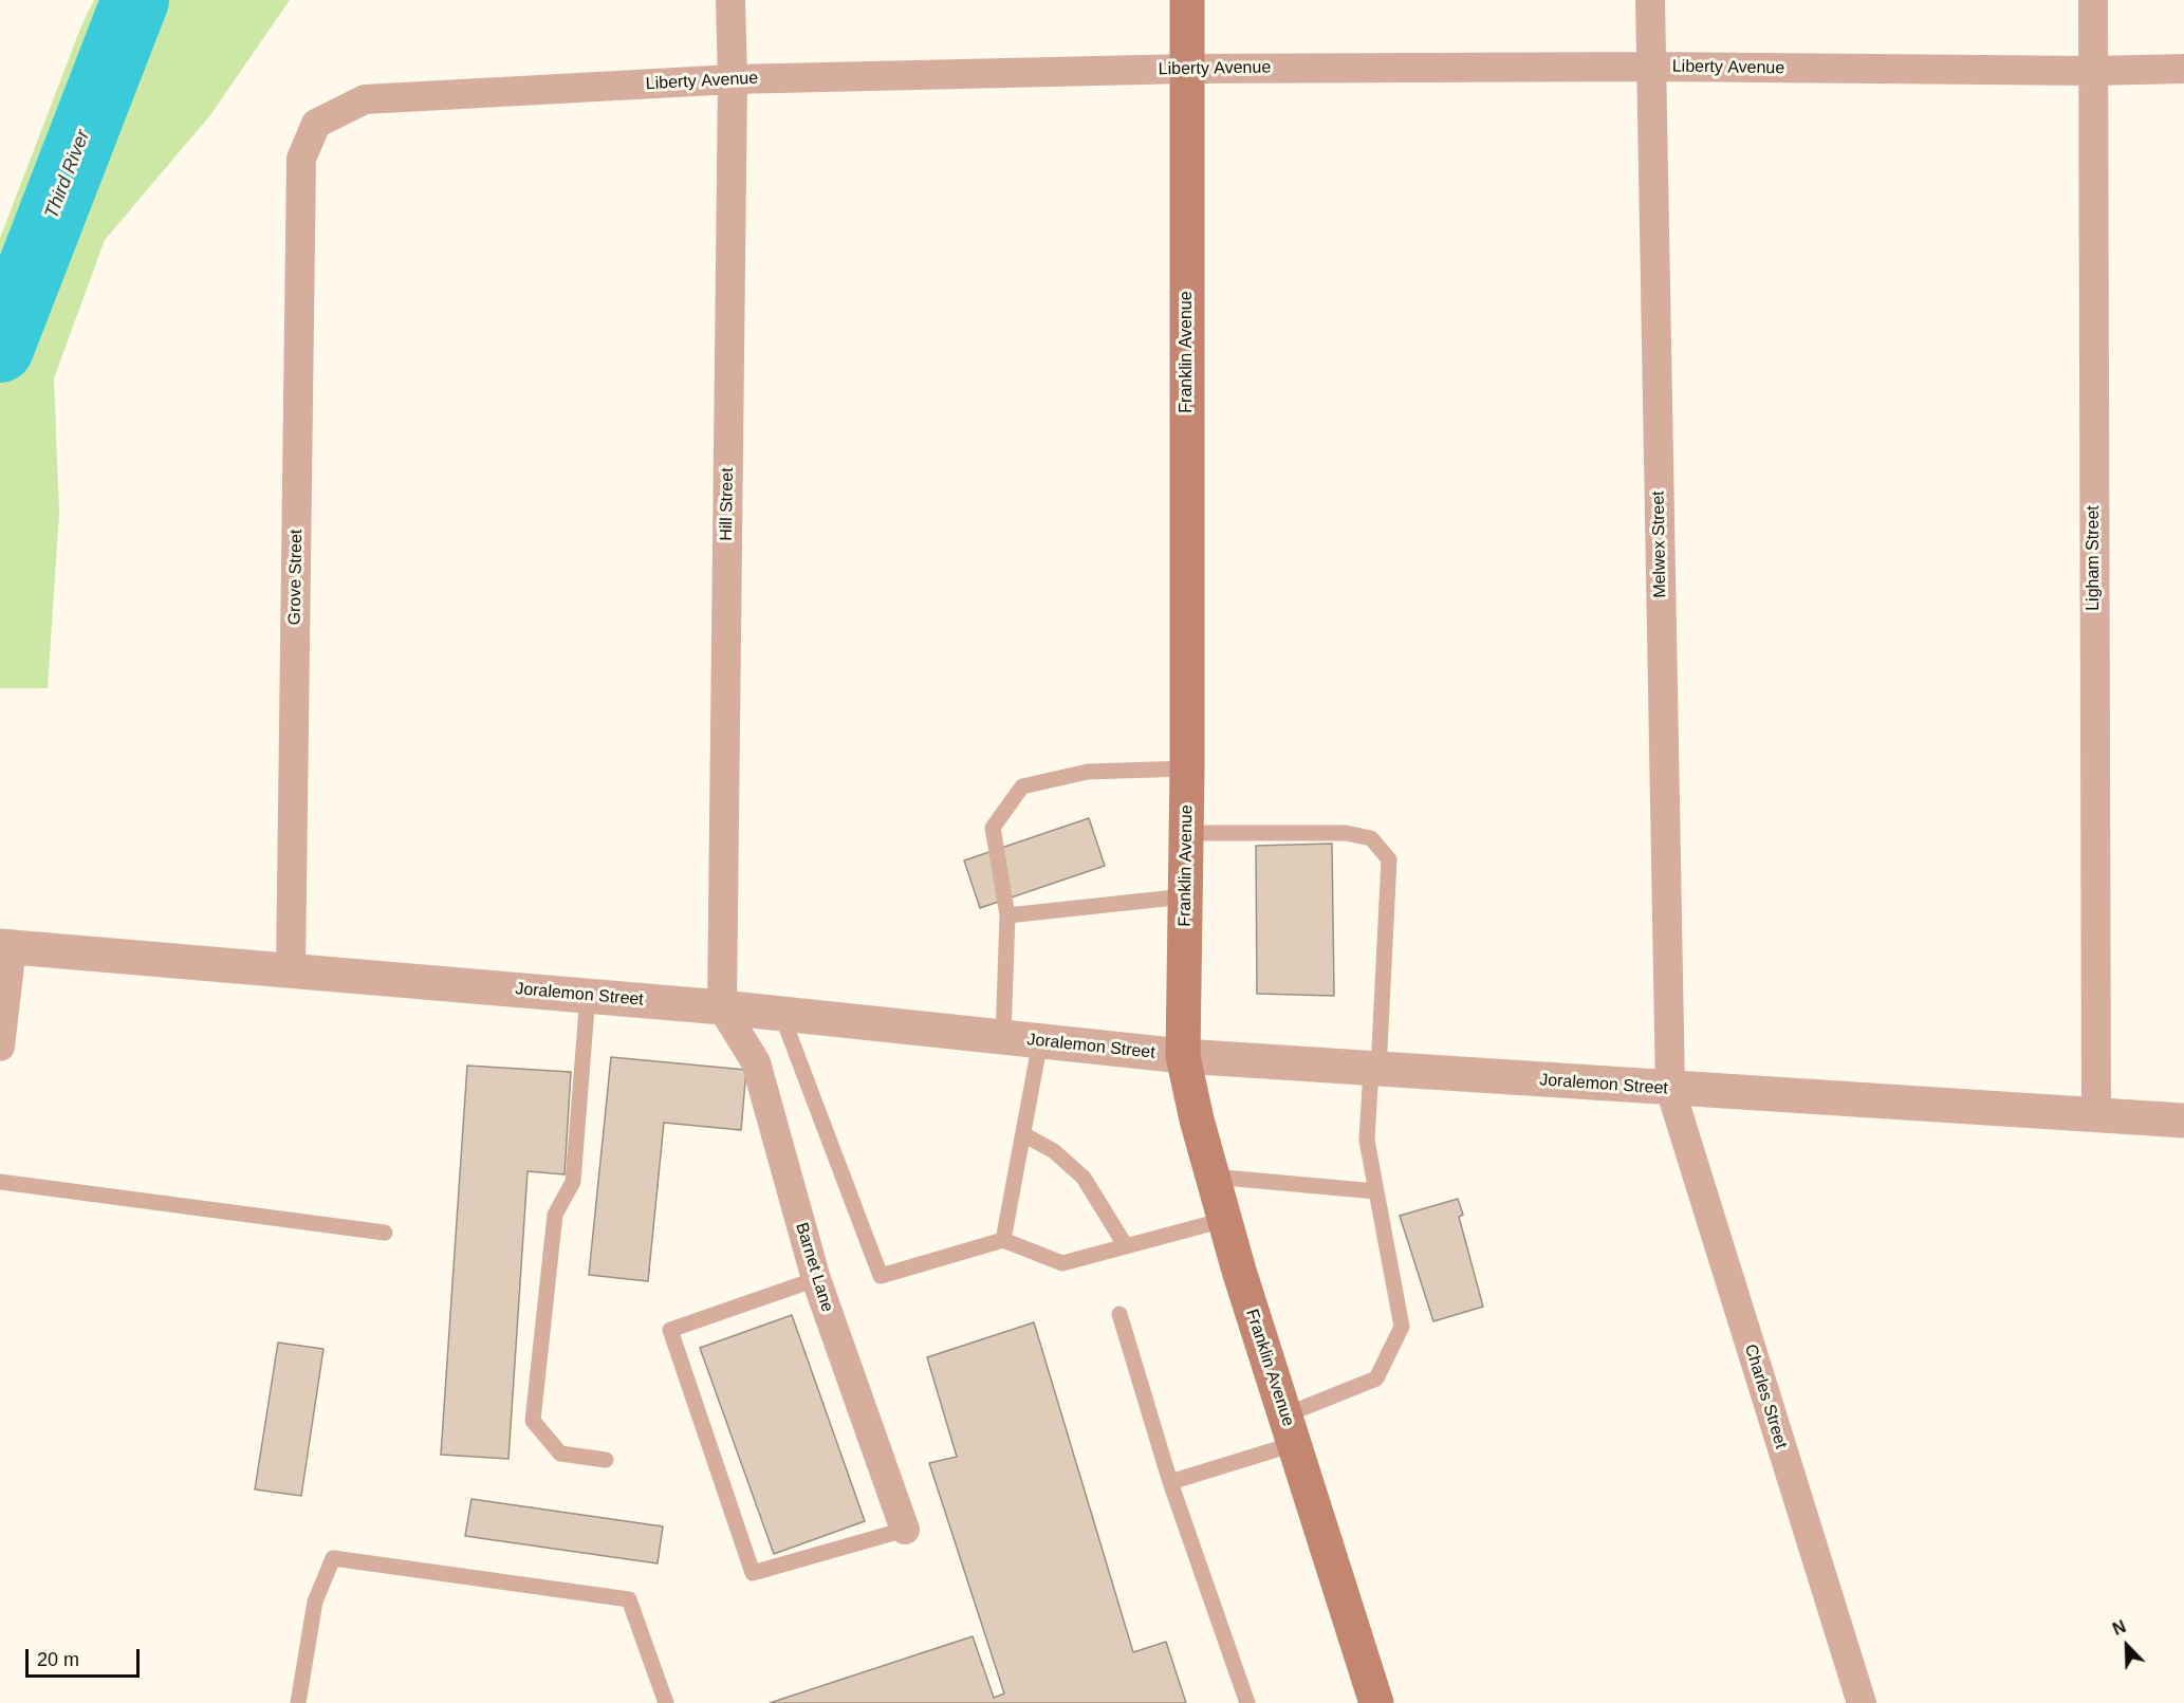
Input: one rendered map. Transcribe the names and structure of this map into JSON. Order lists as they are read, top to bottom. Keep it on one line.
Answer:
{"streets":{"main road":["Franklin Avenue"],"street":["Liberty Avenue","Hill Street","Melwex Street","Ligham Street","Grove Street","Joralemon Street","Barnet Lane","Charles Street"]},"crossings":[["Liberty Avenue","Franklin Avenue"],["Liberty Avenue","Hill Street"],["Liberty Avenue","Melwex Street"],["Liberty Avenue","Ligham Street"],["Liberty Avenue","Grove Street"],["Franklin Avenue","Joralemon Street"],["Hill Street","Joralemon Street"],["Hill Street","Barnet Lane"],["Melwex Street","Joralemon Street"],["Melwex Street","Charles Street"],["Ligham Street","Joralemon Street"],["Grove Street","Joralemon Street"],["Joralemon Street","Barnet Lane"],["Joralemon Street","Charles Street"]],"water":["Third River"],"scale_bar":"20 m","north":"top left"}
